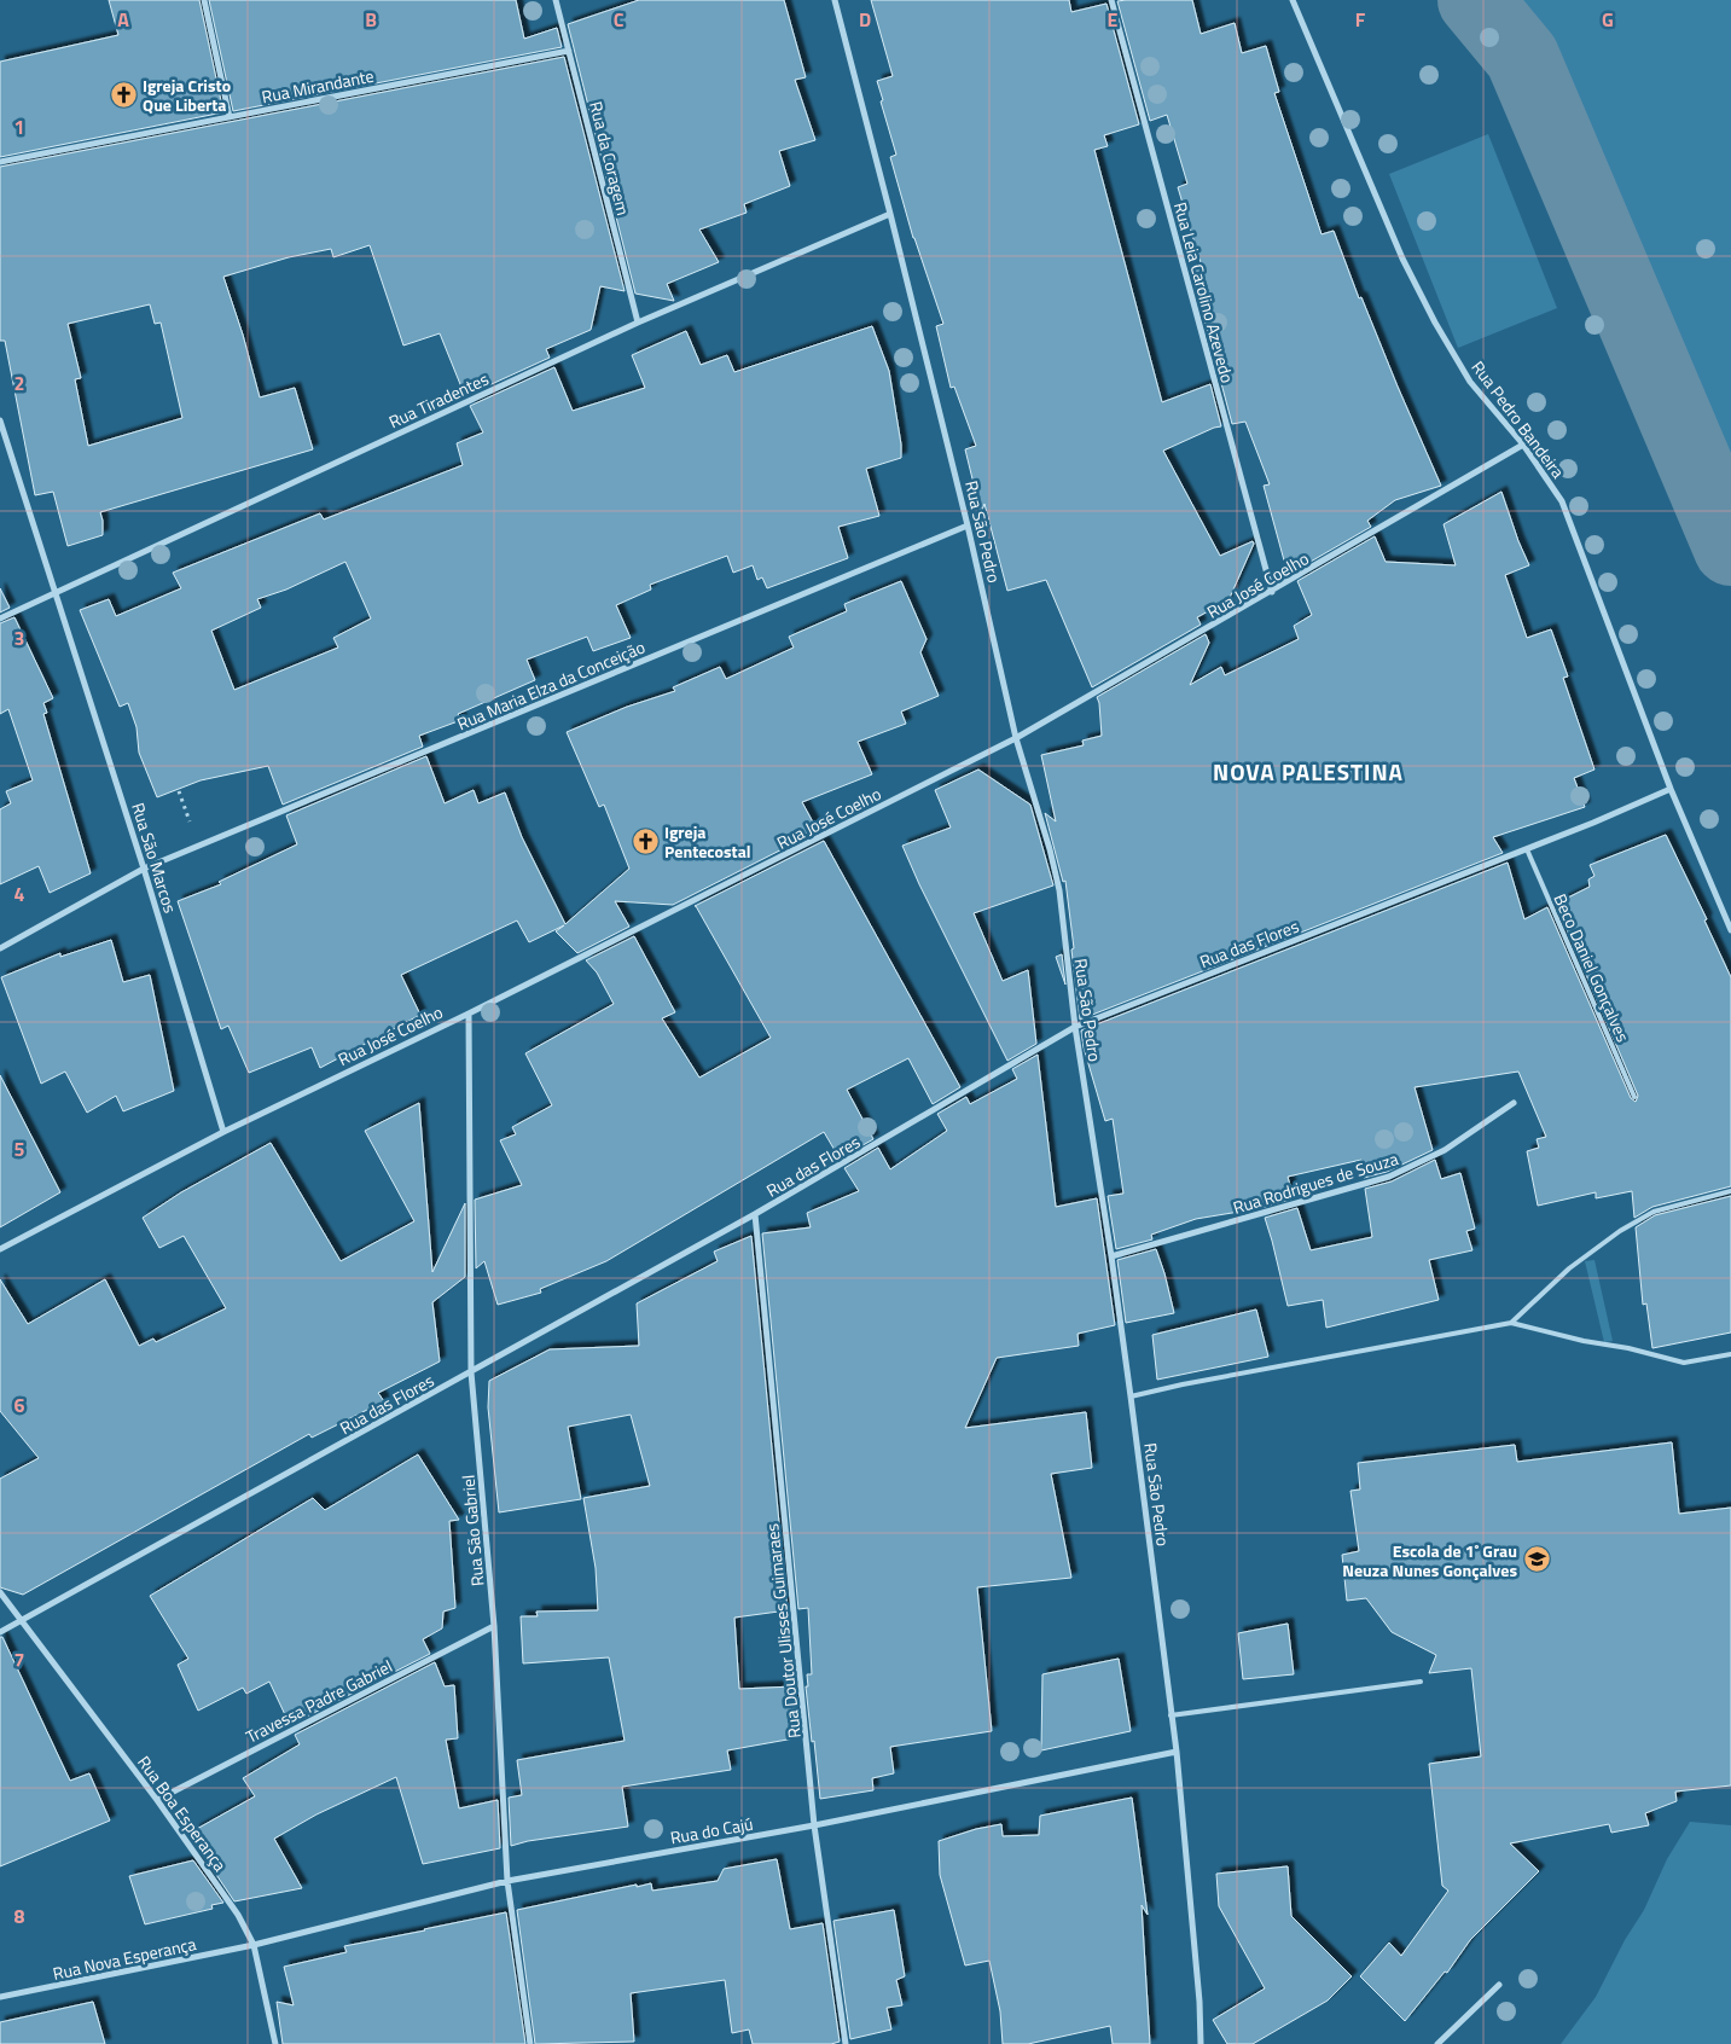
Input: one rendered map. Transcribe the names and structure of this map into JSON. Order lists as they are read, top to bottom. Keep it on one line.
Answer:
{"streets":{"street":["Rua Mirandante","Rua da Coragem","Rua Leia Carolino Azevedo","Rua Tiradentes","Rua Pedro Bandeira","Rua São Pedro","Rua José Coelho","Rua Maria Elza da Conceição","Rua São Marcos","Rua das Flores","Rua Rodrigues de Souza","Rua São Gabriel","Rua Doutor Ulisses Guimaraes","Travessa Padre Gabriel","Rua Boa Esperança","Rua do Cajú","Rua Nova Esperança"],"lane":["Beco Daniel Gonçalves"]},"crossings":[["Rua Mirandante","Rua da Coragem"],["Rua da Coragem","Rua Tiradentes"],["Rua Leia Carolino Azevedo","Rua José Coelho"],["Rua Tiradentes","Rua São Pedro"],["Rua Tiradentes","Rua São Marcos"],["Rua Pedro Bandeira","Rua José Coelho"],["Rua Pedro Bandeira","Rua das Flores"],["Rua São Pedro","Rua José Coelho"],["Rua São Pedro","Rua Maria Elza da Conceição"],["Rua São Pedro","Rua das Flores"],["Rua São Pedro","Rua Rodrigues de Souza"],["Rua São Pedro","Rua do Cajú"],["Rua José Coelho","Rua São Marcos"],["Rua José Coelho","Rua São Gabriel"],["Rua Maria Elza da Conceição","Rua São Marcos"],["Rua das Flores","Beco Daniel Gonçalves"],["Rua das Flores","Rua São Gabriel"],["Rua das Flores","Rua Doutor Ulisses Guimaraes"],["Rua das Flores","Rua Boa Esperança"],["Rua São Gabriel","Travessa Padre Gabriel"],["Rua São Gabriel","Rua do Cajú"],["Rua Doutor Ulisses Guimaraes","Rua do Cajú"],["Travessa Padre Gabriel","Rua Boa Esperança"],["Rua Boa Esperança","Rua do Cajú"],["Rua Boa Esperança","Rua Nova Esperança"],["Rua do Cajú","Rua Nova Esperança"]],"districts":["NOVA PALESTINA"],"places":{"church":["Igreja Cristo Que Liberta","Igreja Pentecostal"],"school or university":["Escola de 1˚ Grau Neuza Nunes Gonçalves"]},"grid":{"columns":["A","B","C","D","E","F","G"],"rows":["1","2","3","4","5","6","7","8"]}}
